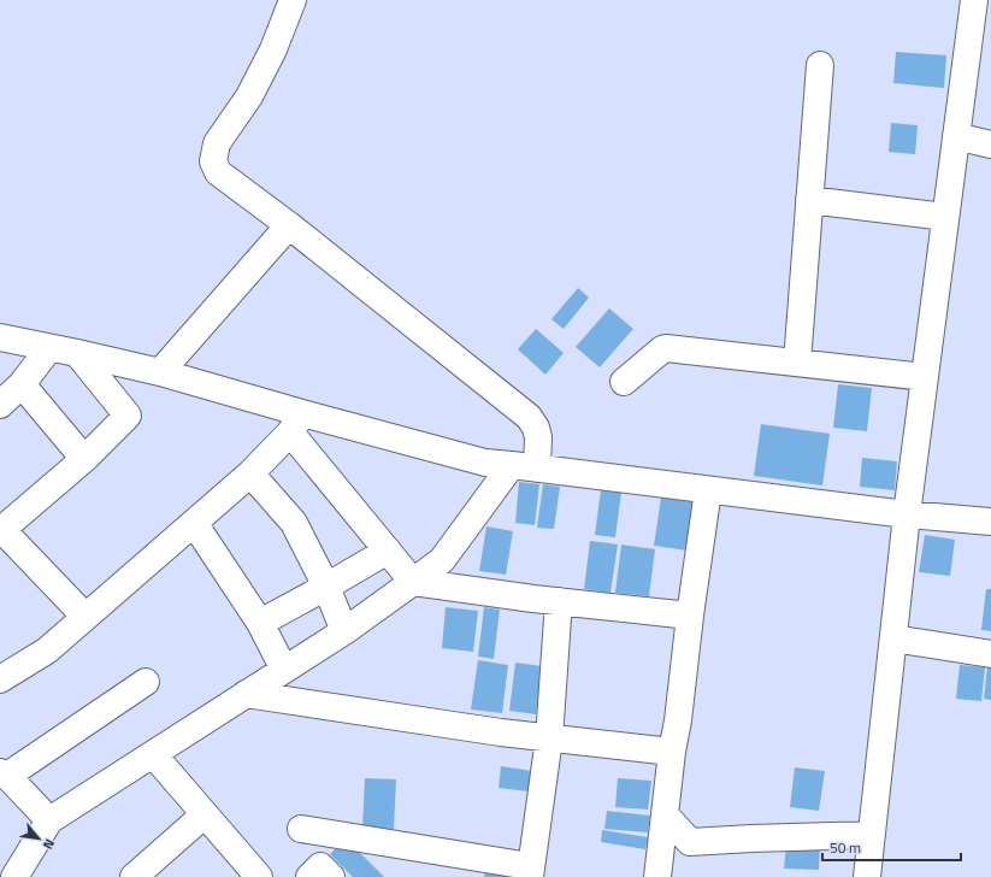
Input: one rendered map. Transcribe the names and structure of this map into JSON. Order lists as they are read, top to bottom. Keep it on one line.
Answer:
{"scale_bar":"50 m","north":"bottom right"}
